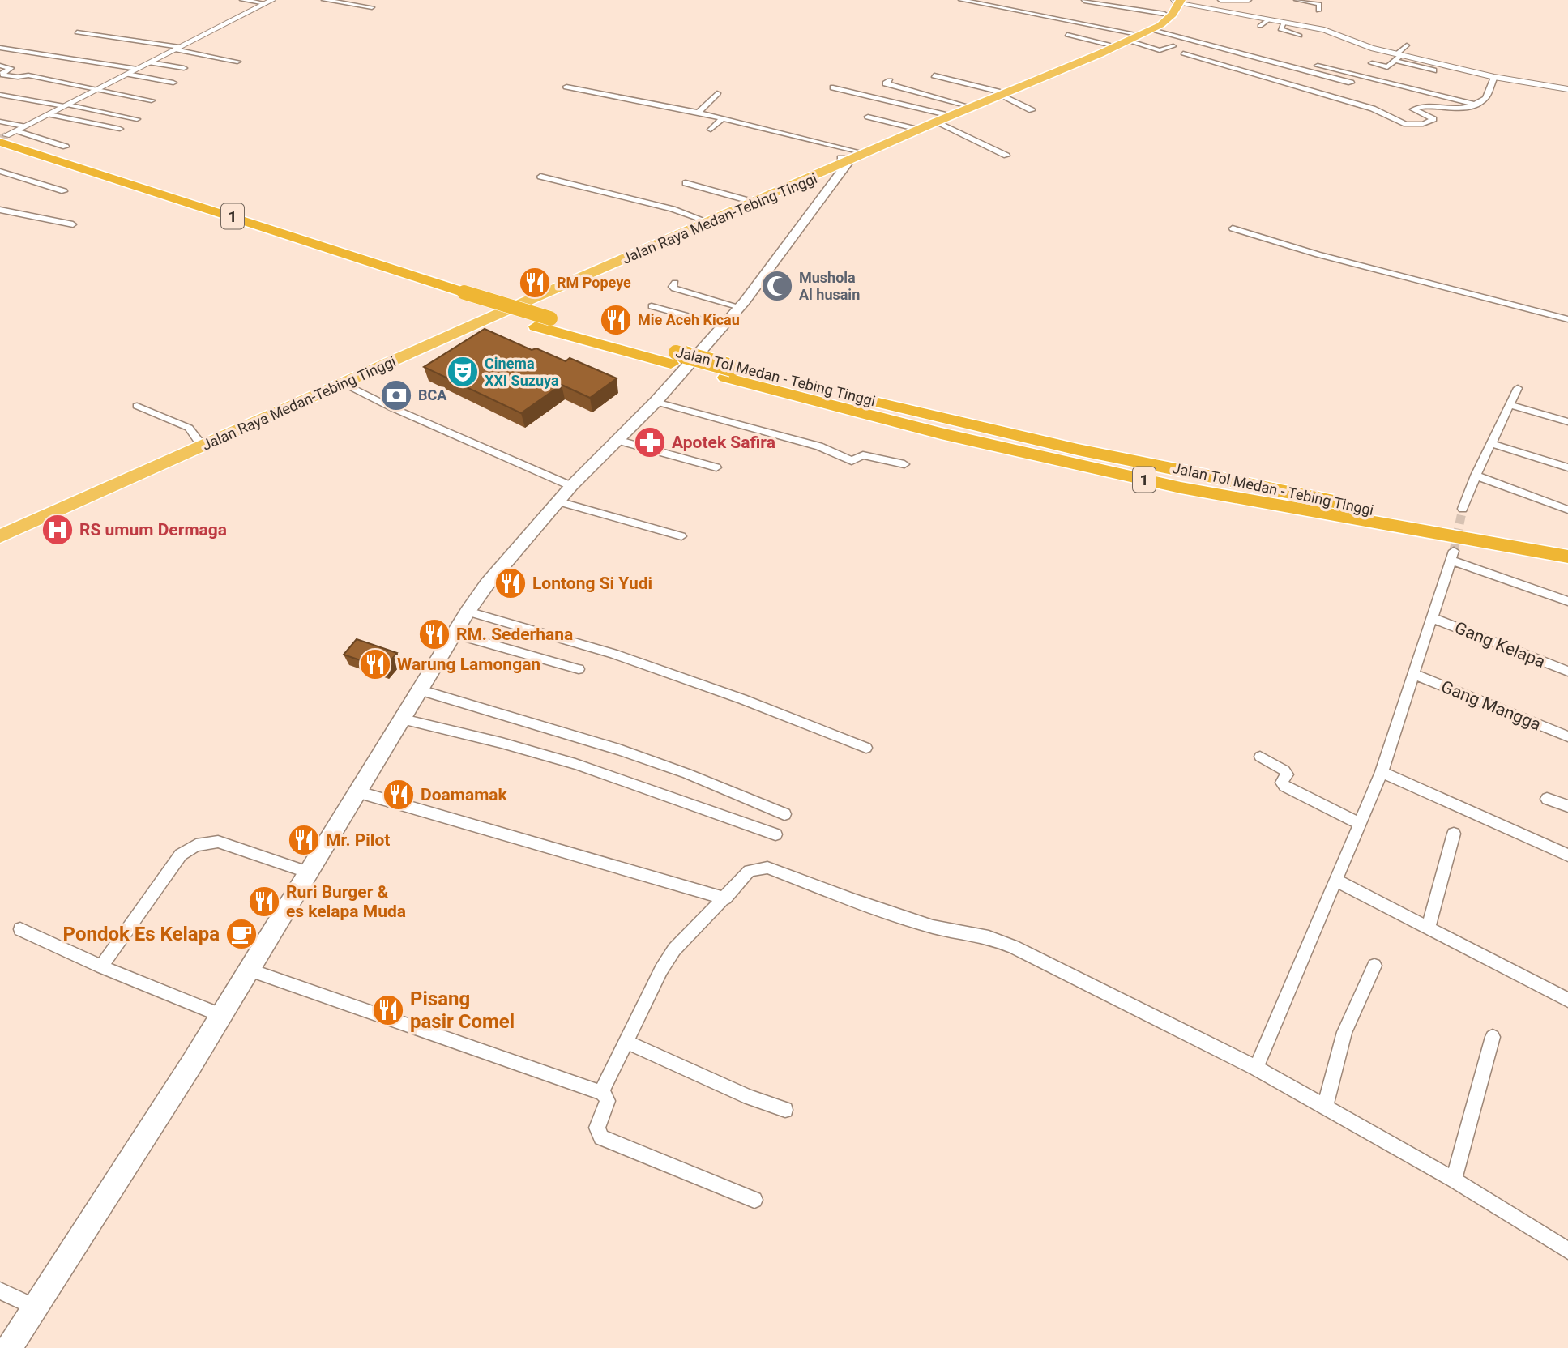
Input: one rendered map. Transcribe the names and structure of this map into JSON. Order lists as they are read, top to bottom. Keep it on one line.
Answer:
{"streets":{"highway":["1","Jalan Raya Medan-Tebing Tinggi","Jalan Tol Medan - Tebing Tinggi"],"street":["Gang Kelapa","Gang Mangga"]},"crossings":[["1","Jalan Tol Medan - Tebing Tinggi"]],"places":{"restaurant":["RM Popeye","Mie Aceh Kicau","Lontong Si Yudi","RM. Sederhana","Warung Lamongan","Doamamak","Mr. Pilot","Ruri Burger & es kelapa Muda","Pisang pasir Comel"],"mosque":["Mushola Al husain"],"theatre":["Cinema XXI Suzuya"],"bank":["BCA"],"pharmacy":["Apotek Safira"],"hospital":["RS umum Dermaga"],"cafe":["Pondok Es Kelapa"]}}
